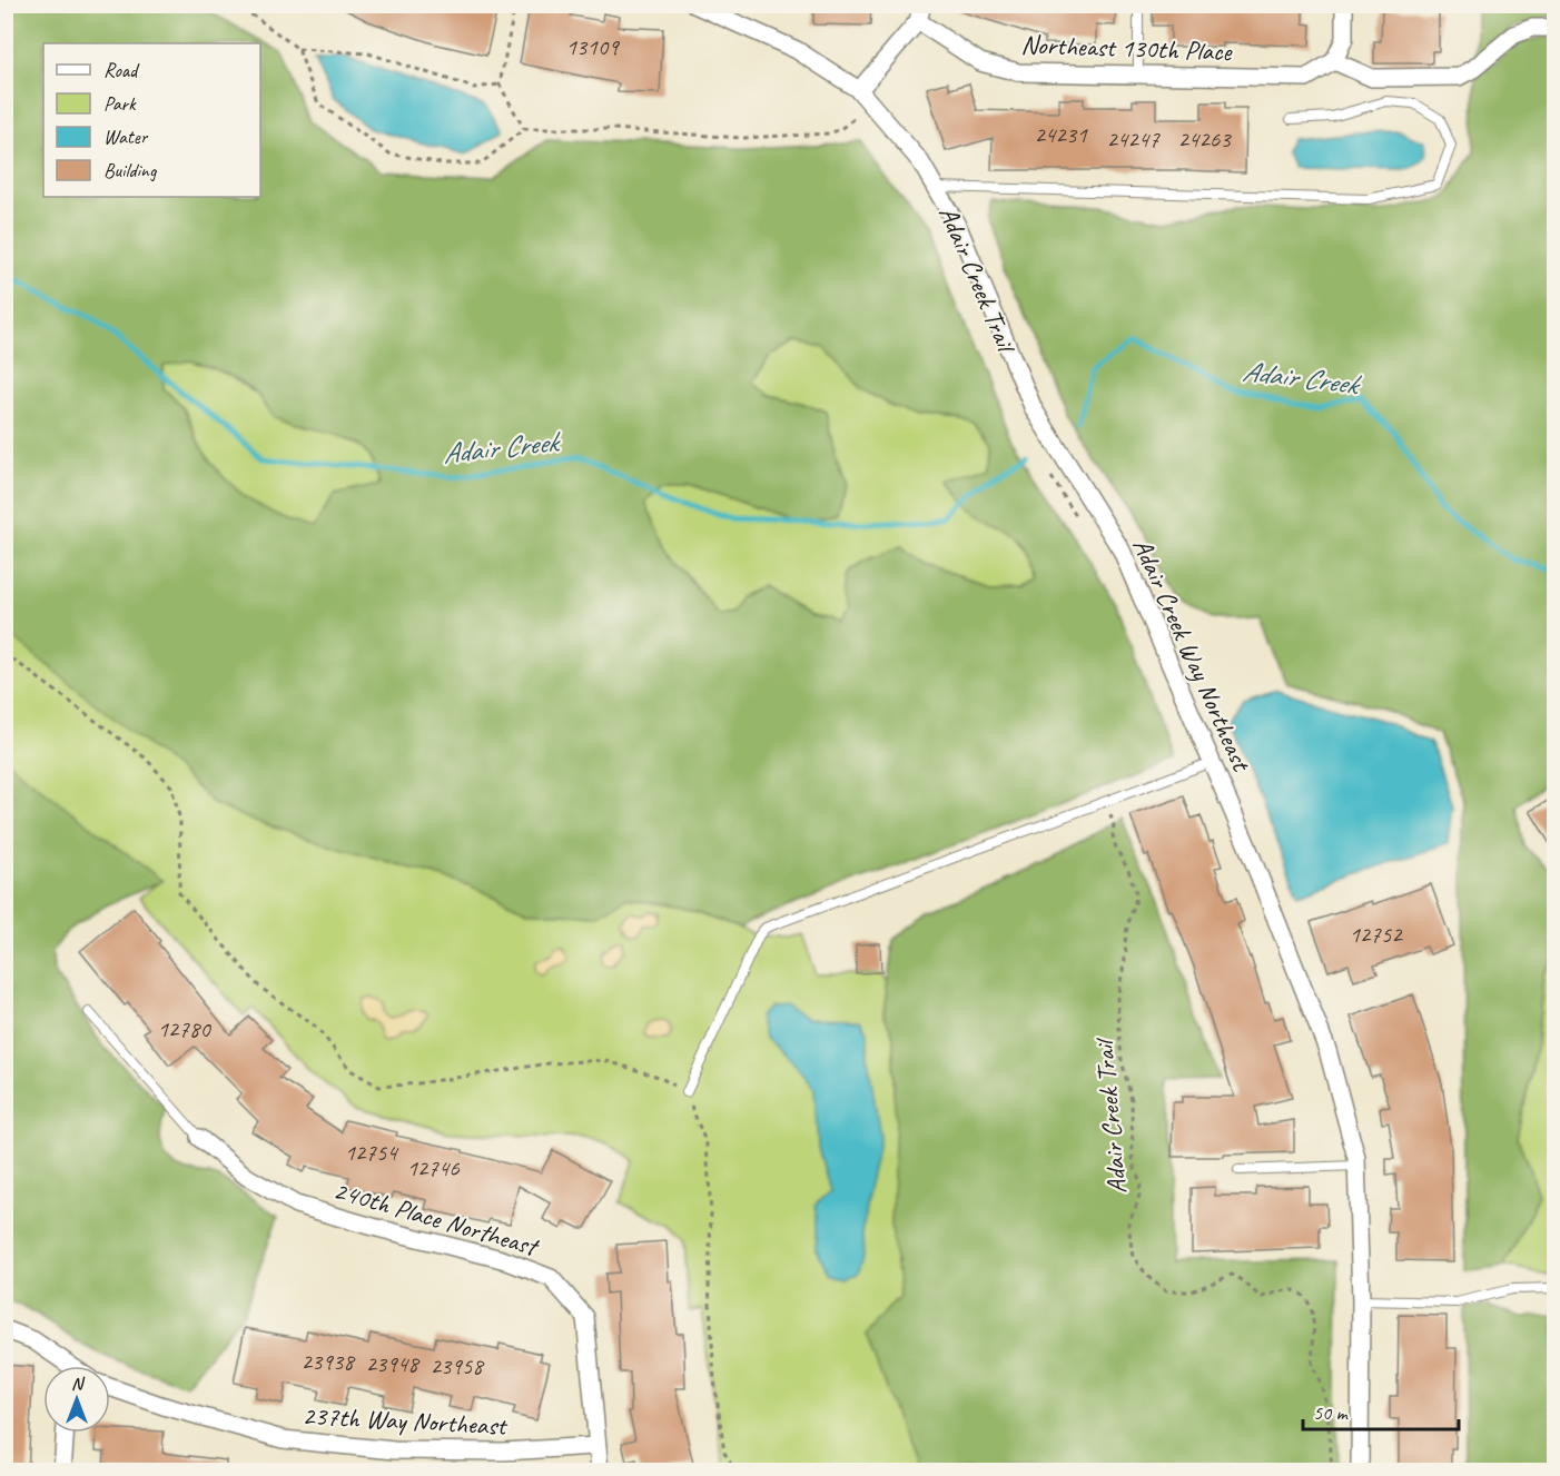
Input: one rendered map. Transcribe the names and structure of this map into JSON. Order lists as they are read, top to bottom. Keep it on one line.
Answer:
{"streets":{"street":["Northeast 130th Place","Adair Creek Way Northeast","240th Place Northeast","237th Way Northeast"],"path":["Adair Creek Trail"]},"crossings":[["240th Place Northeast","237th Way Northeast"]],"water":["Adair Creek"],"house_numbers":["13109","24231","24247","24263","12752","12780","12754","12746","23938","23948","23958"],"legend":["Road","Park","Water","Building"],"scale_bar":"50 m","north":"top"}
